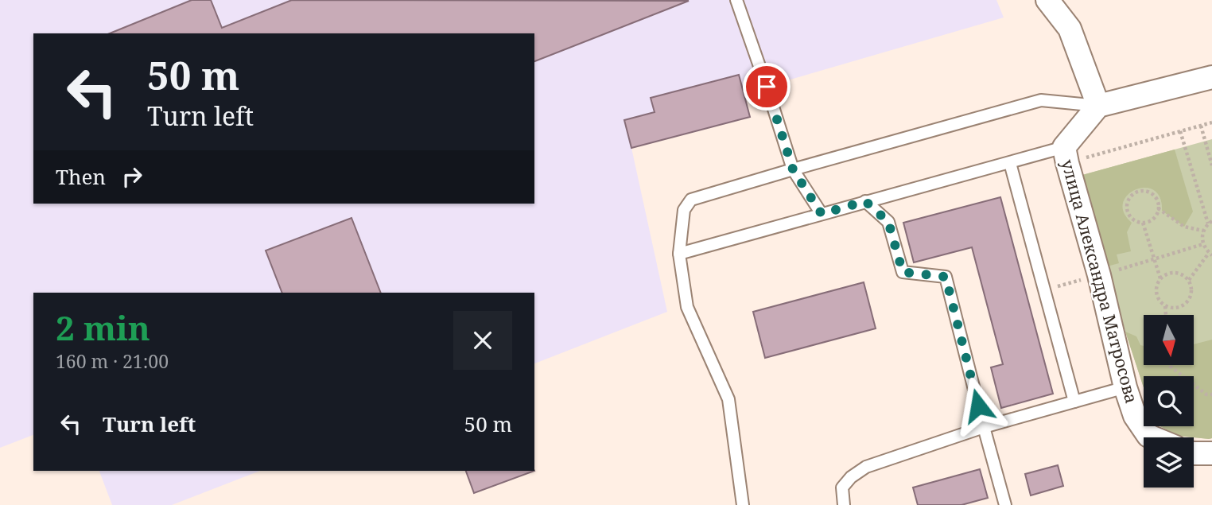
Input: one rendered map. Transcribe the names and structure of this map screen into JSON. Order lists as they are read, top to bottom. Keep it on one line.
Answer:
{"streets":{"street":["улица Александра Матросова"]},"north":"bottom","page":{"turn":["50 m","Turn left"],"then":"Then","heading":["2 min","160 m · 21:00"],"list":[{"name":"Turn left","value":"50 m"}]}}
